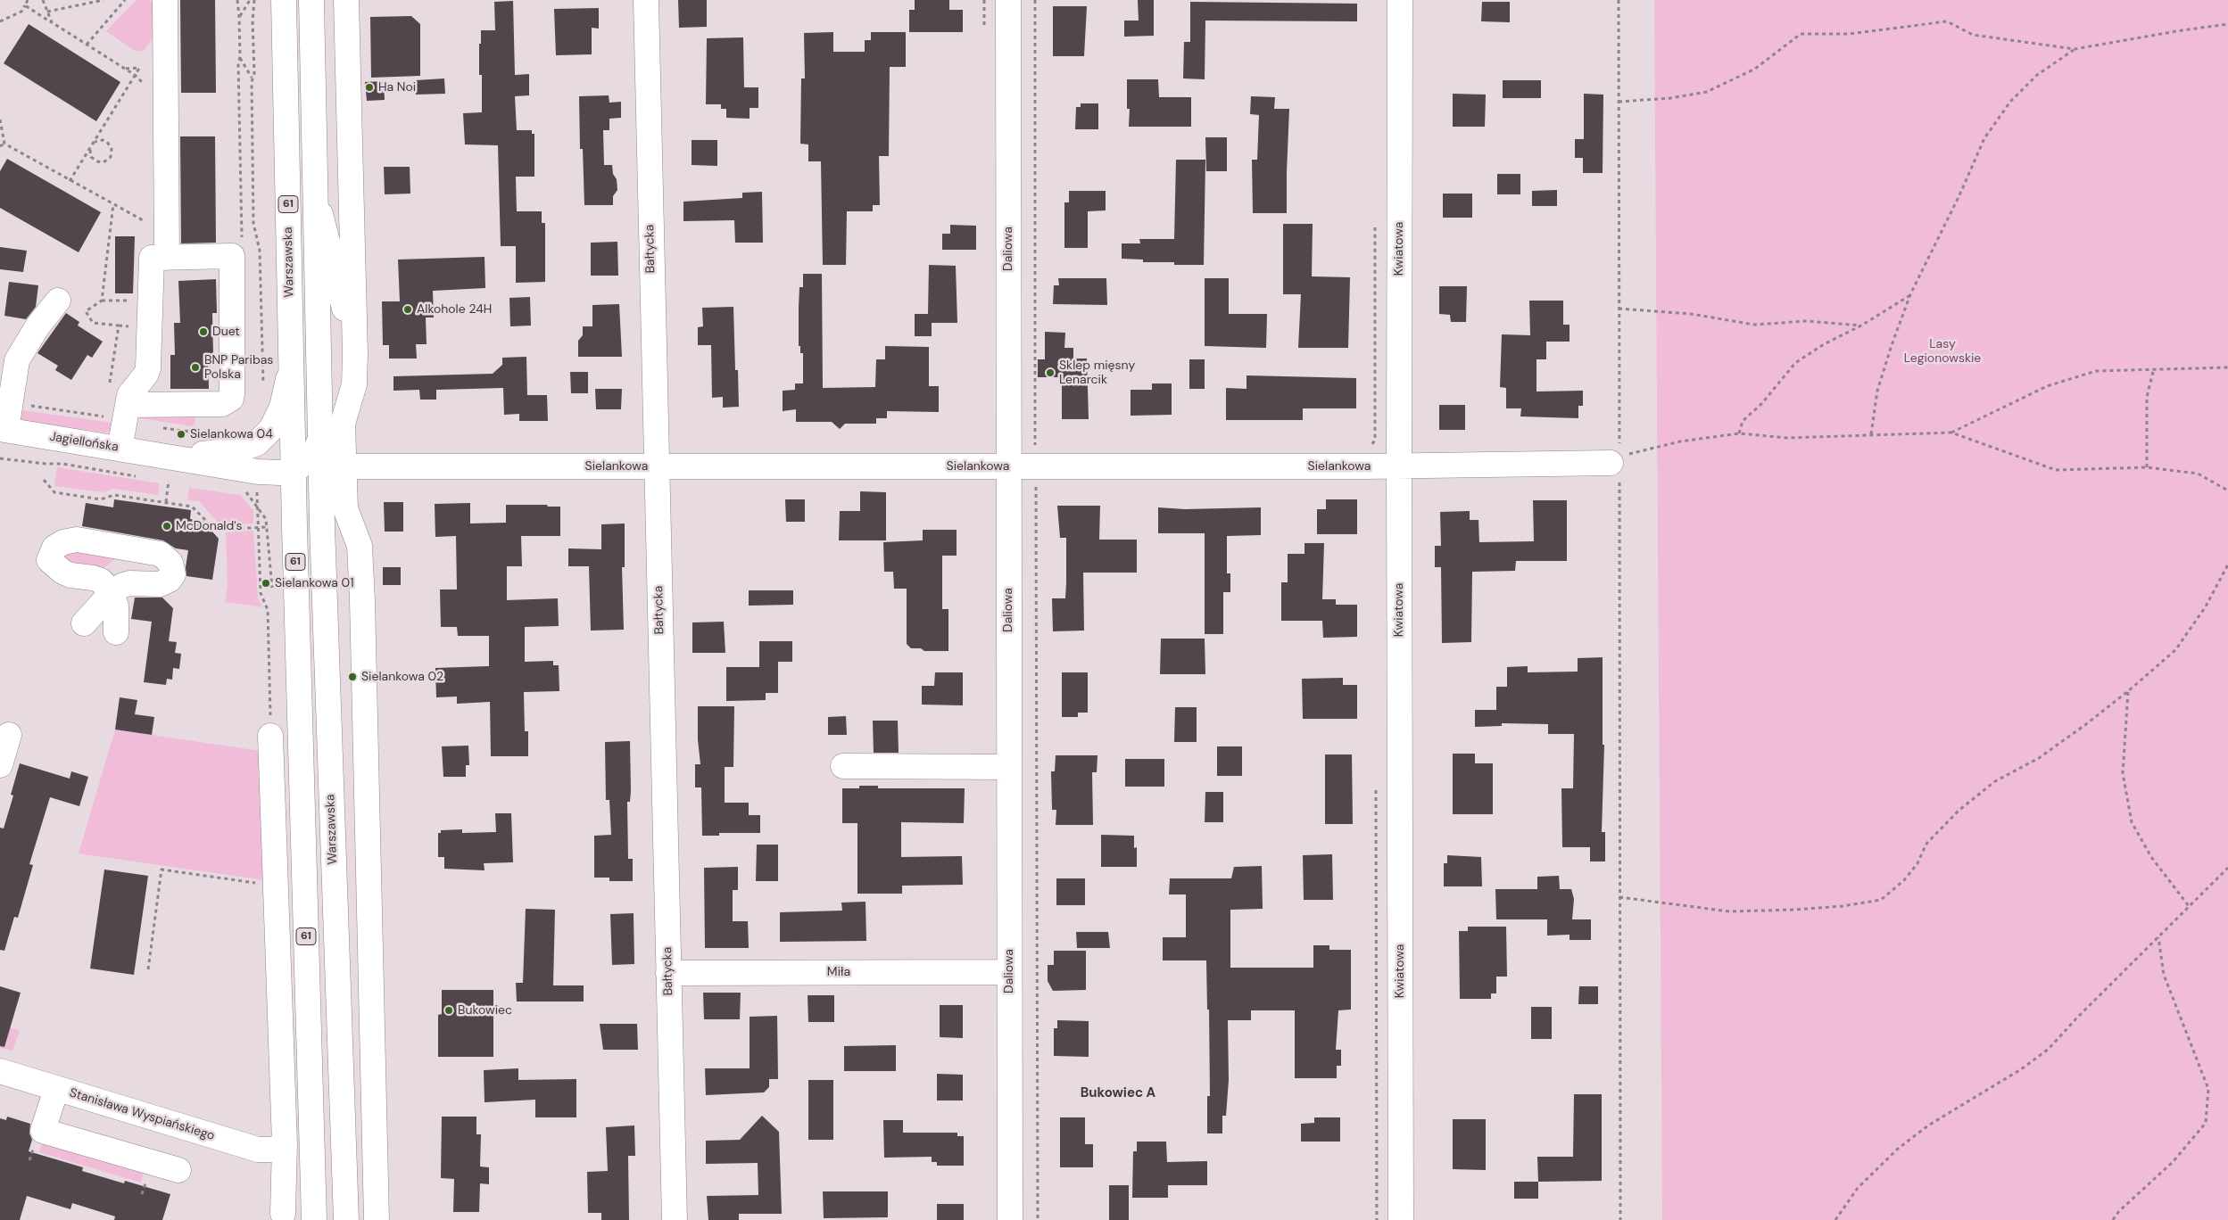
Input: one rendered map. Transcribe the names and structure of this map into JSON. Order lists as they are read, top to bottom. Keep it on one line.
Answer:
{"streets":{"street":["61","Bałtycka","Daliowa","Kwiatowa","Warszawska","Jagiellońska","Sielankowa","Miła","Stanisława Wyspiańskiego"]},"crossings":[["Bałtycka","Sielankowa"],["Bałtycka","Miła"],["Daliowa","Sielankowa"],["Daliowa","Miła"],["Kwiatowa","Sielankowa"],["Warszawska","Jagiellońska"]],"districts":["Bukowiec A"],"parks":["Lasy Legionowskie"],"places":["Ha Noi","Alkohole 24H","Duet","BNP Paribas Polska","Sklep mięsny Lenarcik","Sielankowa 04","McDonald's","Sielankowa 01","Sielankowa 02","Bukowiec"]}
